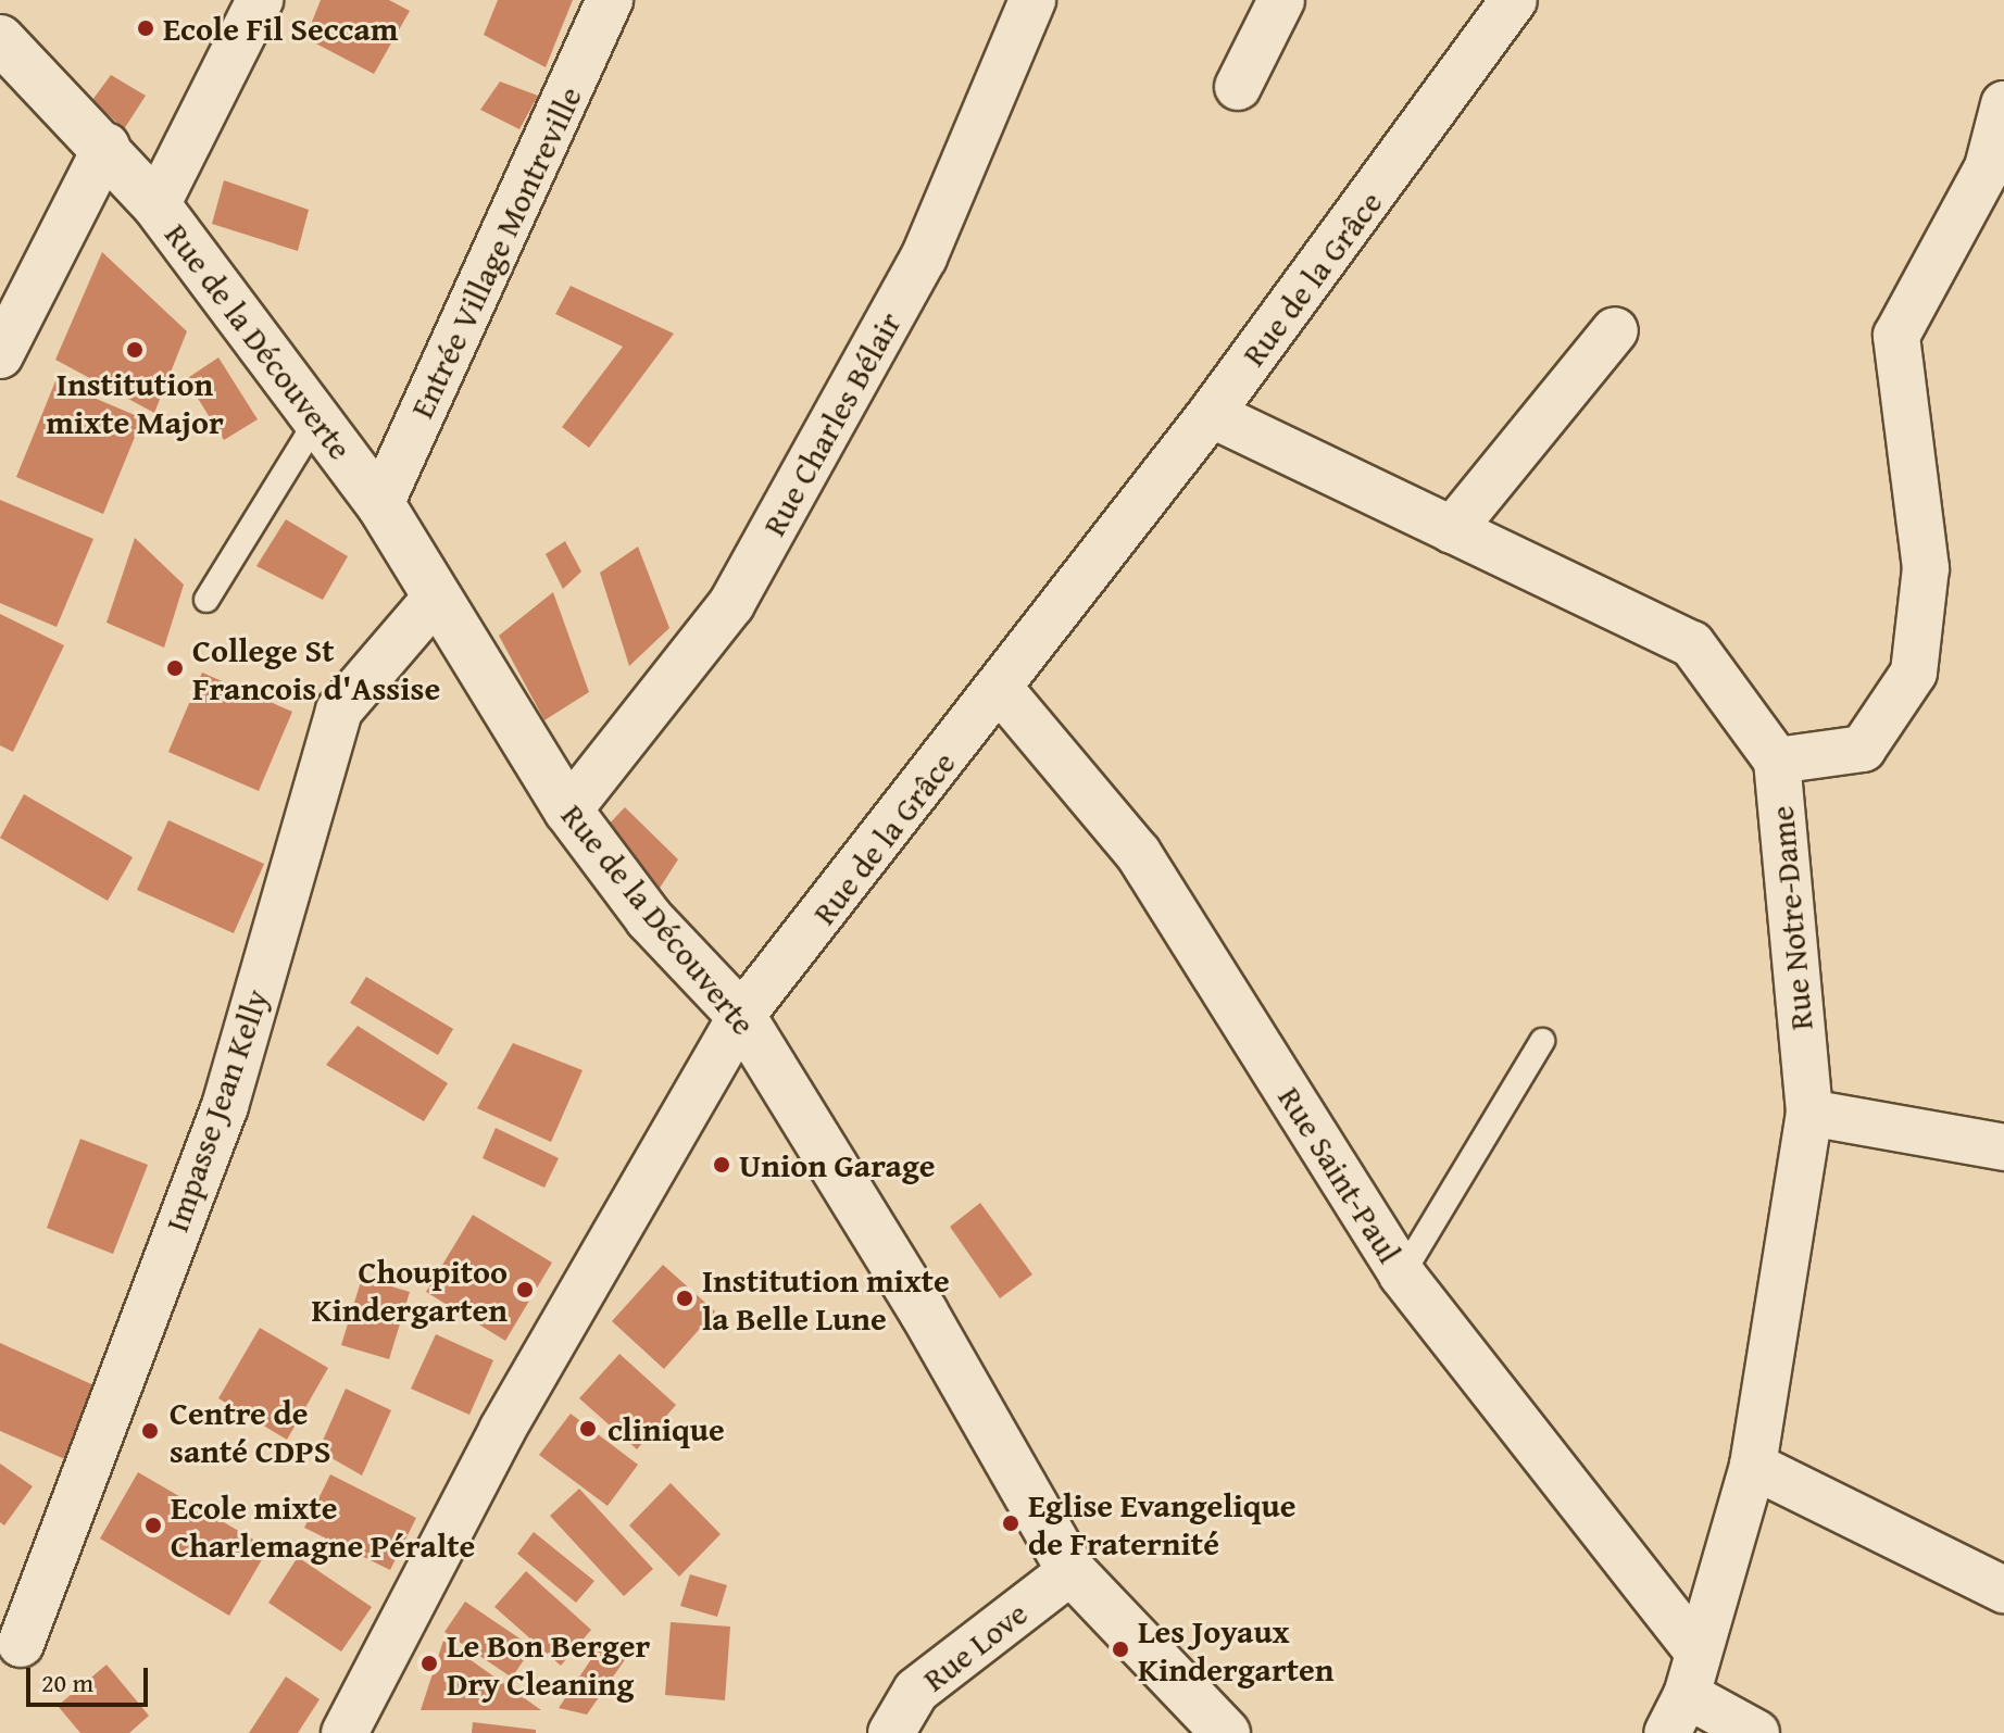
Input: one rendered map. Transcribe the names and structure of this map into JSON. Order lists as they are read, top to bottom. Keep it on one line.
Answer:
{"streets":{"street":["Entrée Village Montreville","Rue de la Grâce","Rue de la Découverte","Rue Charles Bélair","Rue Notre-Dame","Impasse Jean Kelly","Rue Saint-Paul","Rue Love"]},"crossings":[["Entrée Village Montreville","Rue de la Découverte"],["Rue de la Grâce","Rue de la Découverte"],["Rue de la Grâce","Rue Notre-Dame"],["Rue de la Grâce","Rue Saint-Paul"],["Rue de la Découverte","Rue Charles Bélair"],["Rue de la Découverte","Impasse Jean Kelly"],["Rue de la Découverte","Rue Love"],["Rue Notre-Dame","Rue Saint-Paul"]],"places":["Ecole Fil Seccam","Institution mixte Major","College St Francois d'Assise","Union Garage","Choupitoo Kindergarten","Institution mixte la Belle Lune","clinique","Centre de santé CDPS","Eglise Evangelique de Fraternité","Ecole mixte Charlemagne Péralte","Les Joyaux Kindergarten","Le Bon Berger Dry Cleaning"],"scale_bar":"20 m"}
